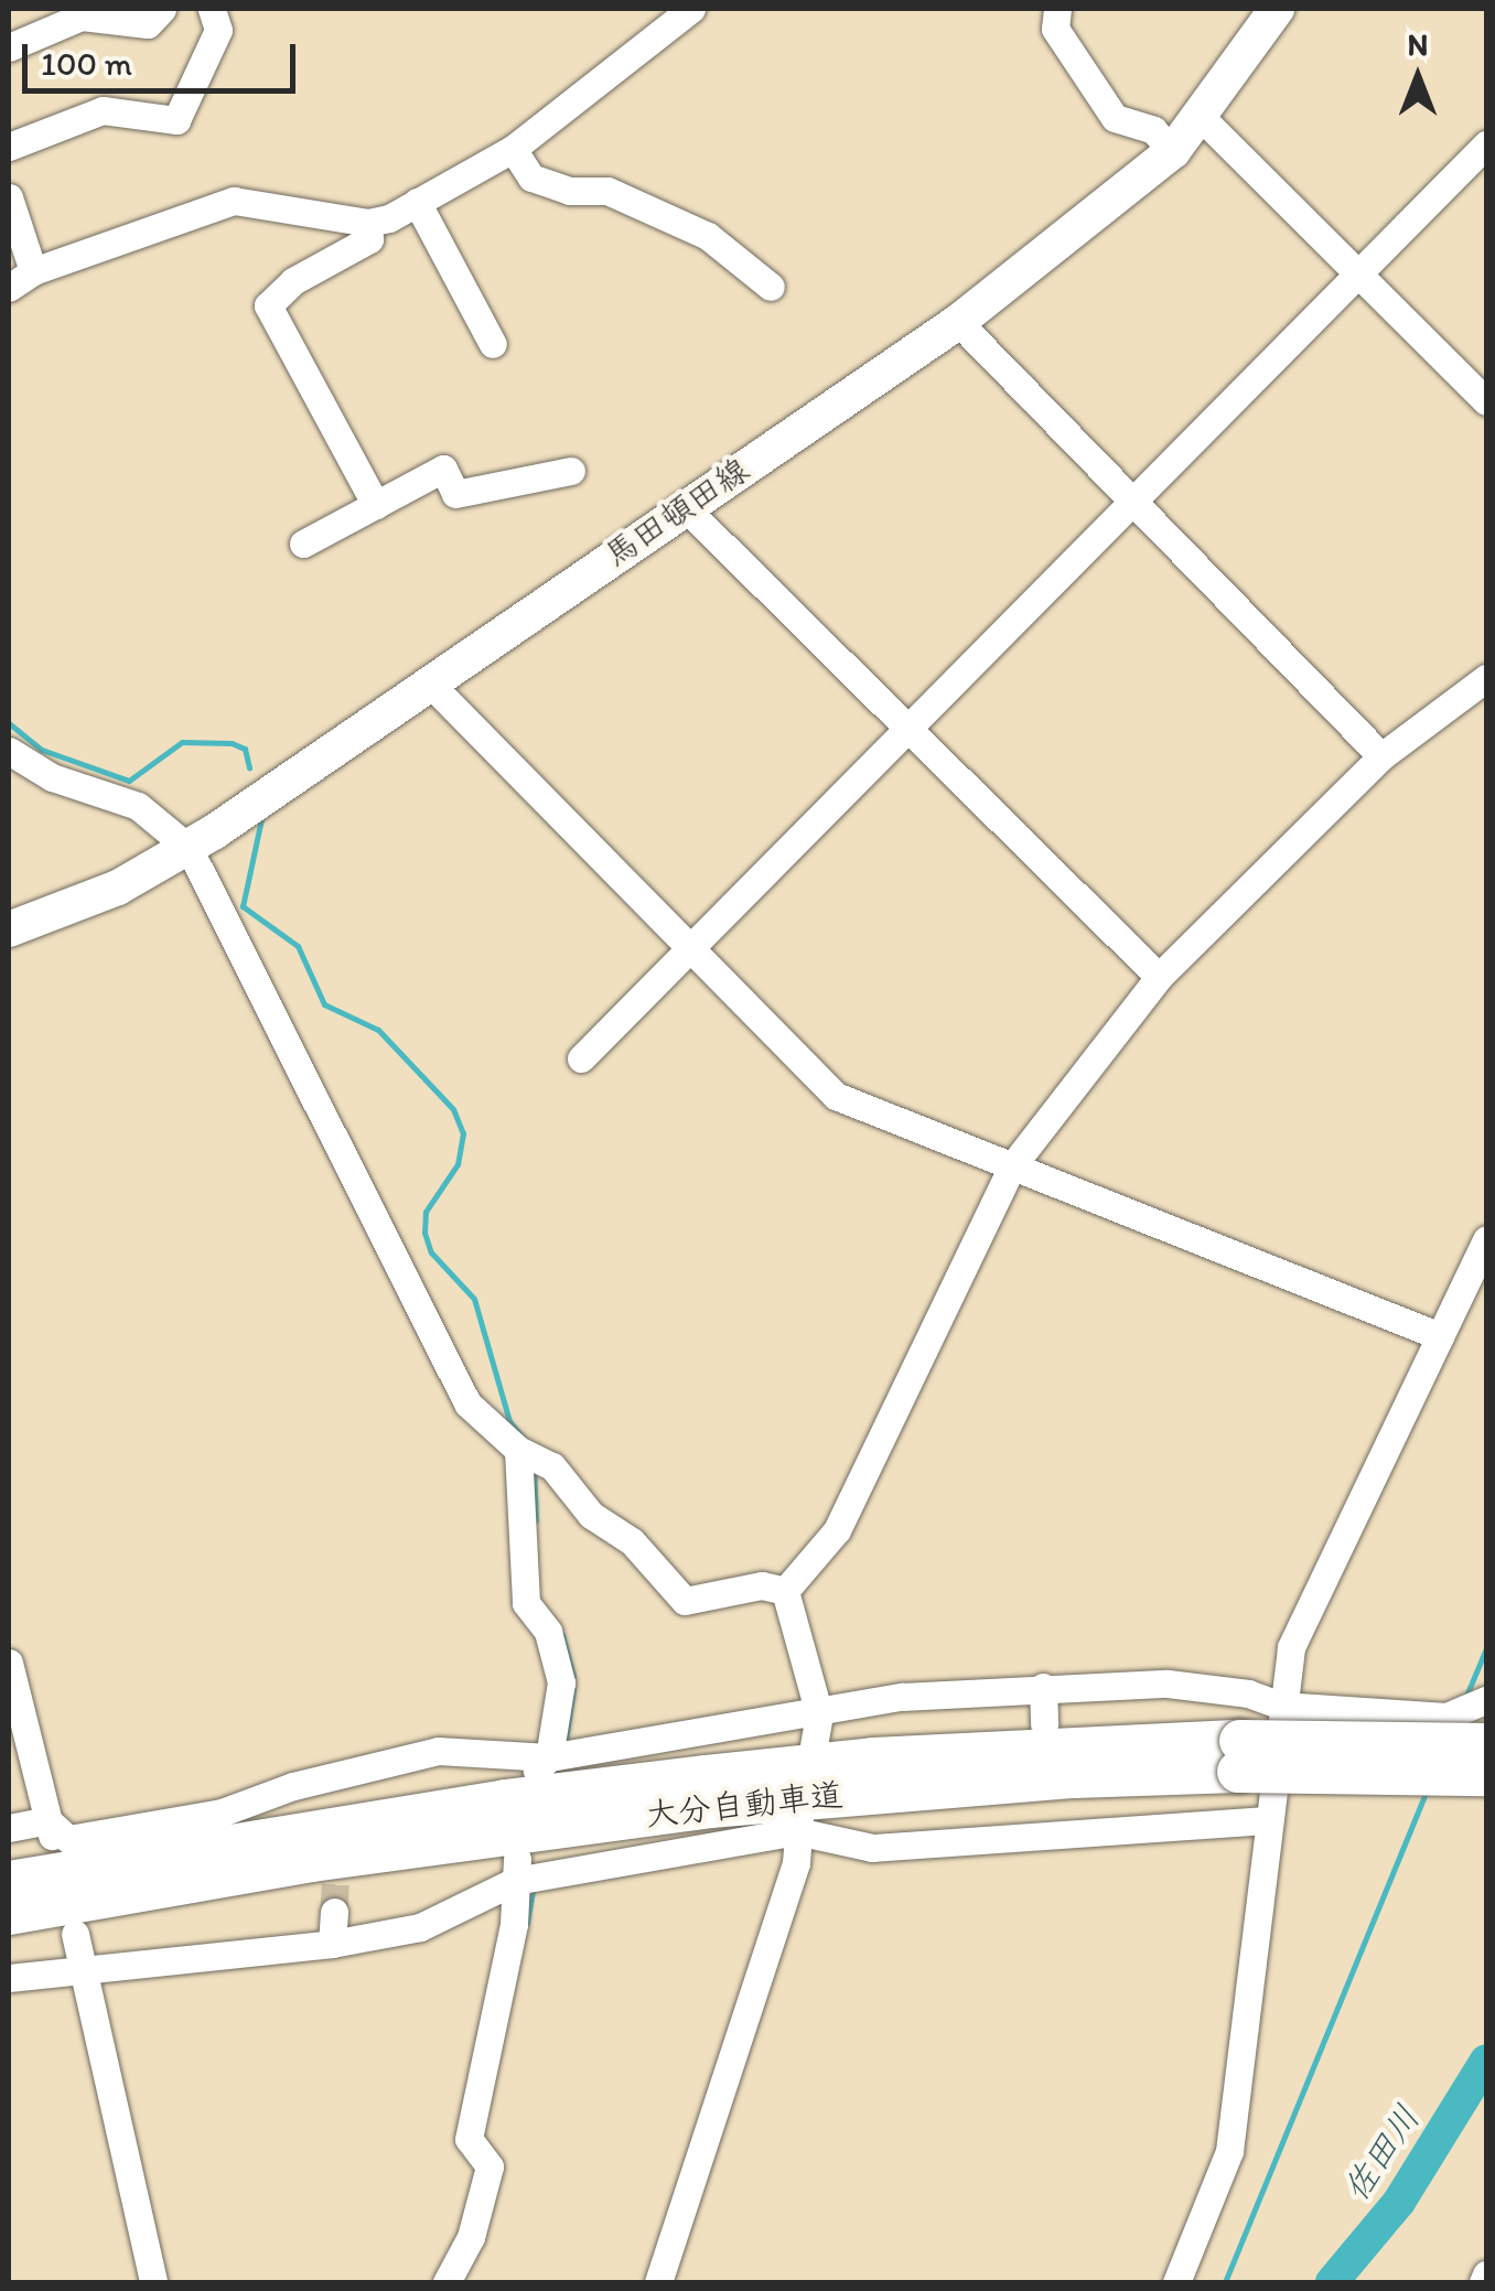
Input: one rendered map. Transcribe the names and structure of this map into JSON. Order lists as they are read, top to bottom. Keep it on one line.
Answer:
{"streets":{"highway":["大分自動車道"],"main road":["馬田頓田線"]},"water":["佐田川"],"scale_bar":"100 m","north":"top"}
